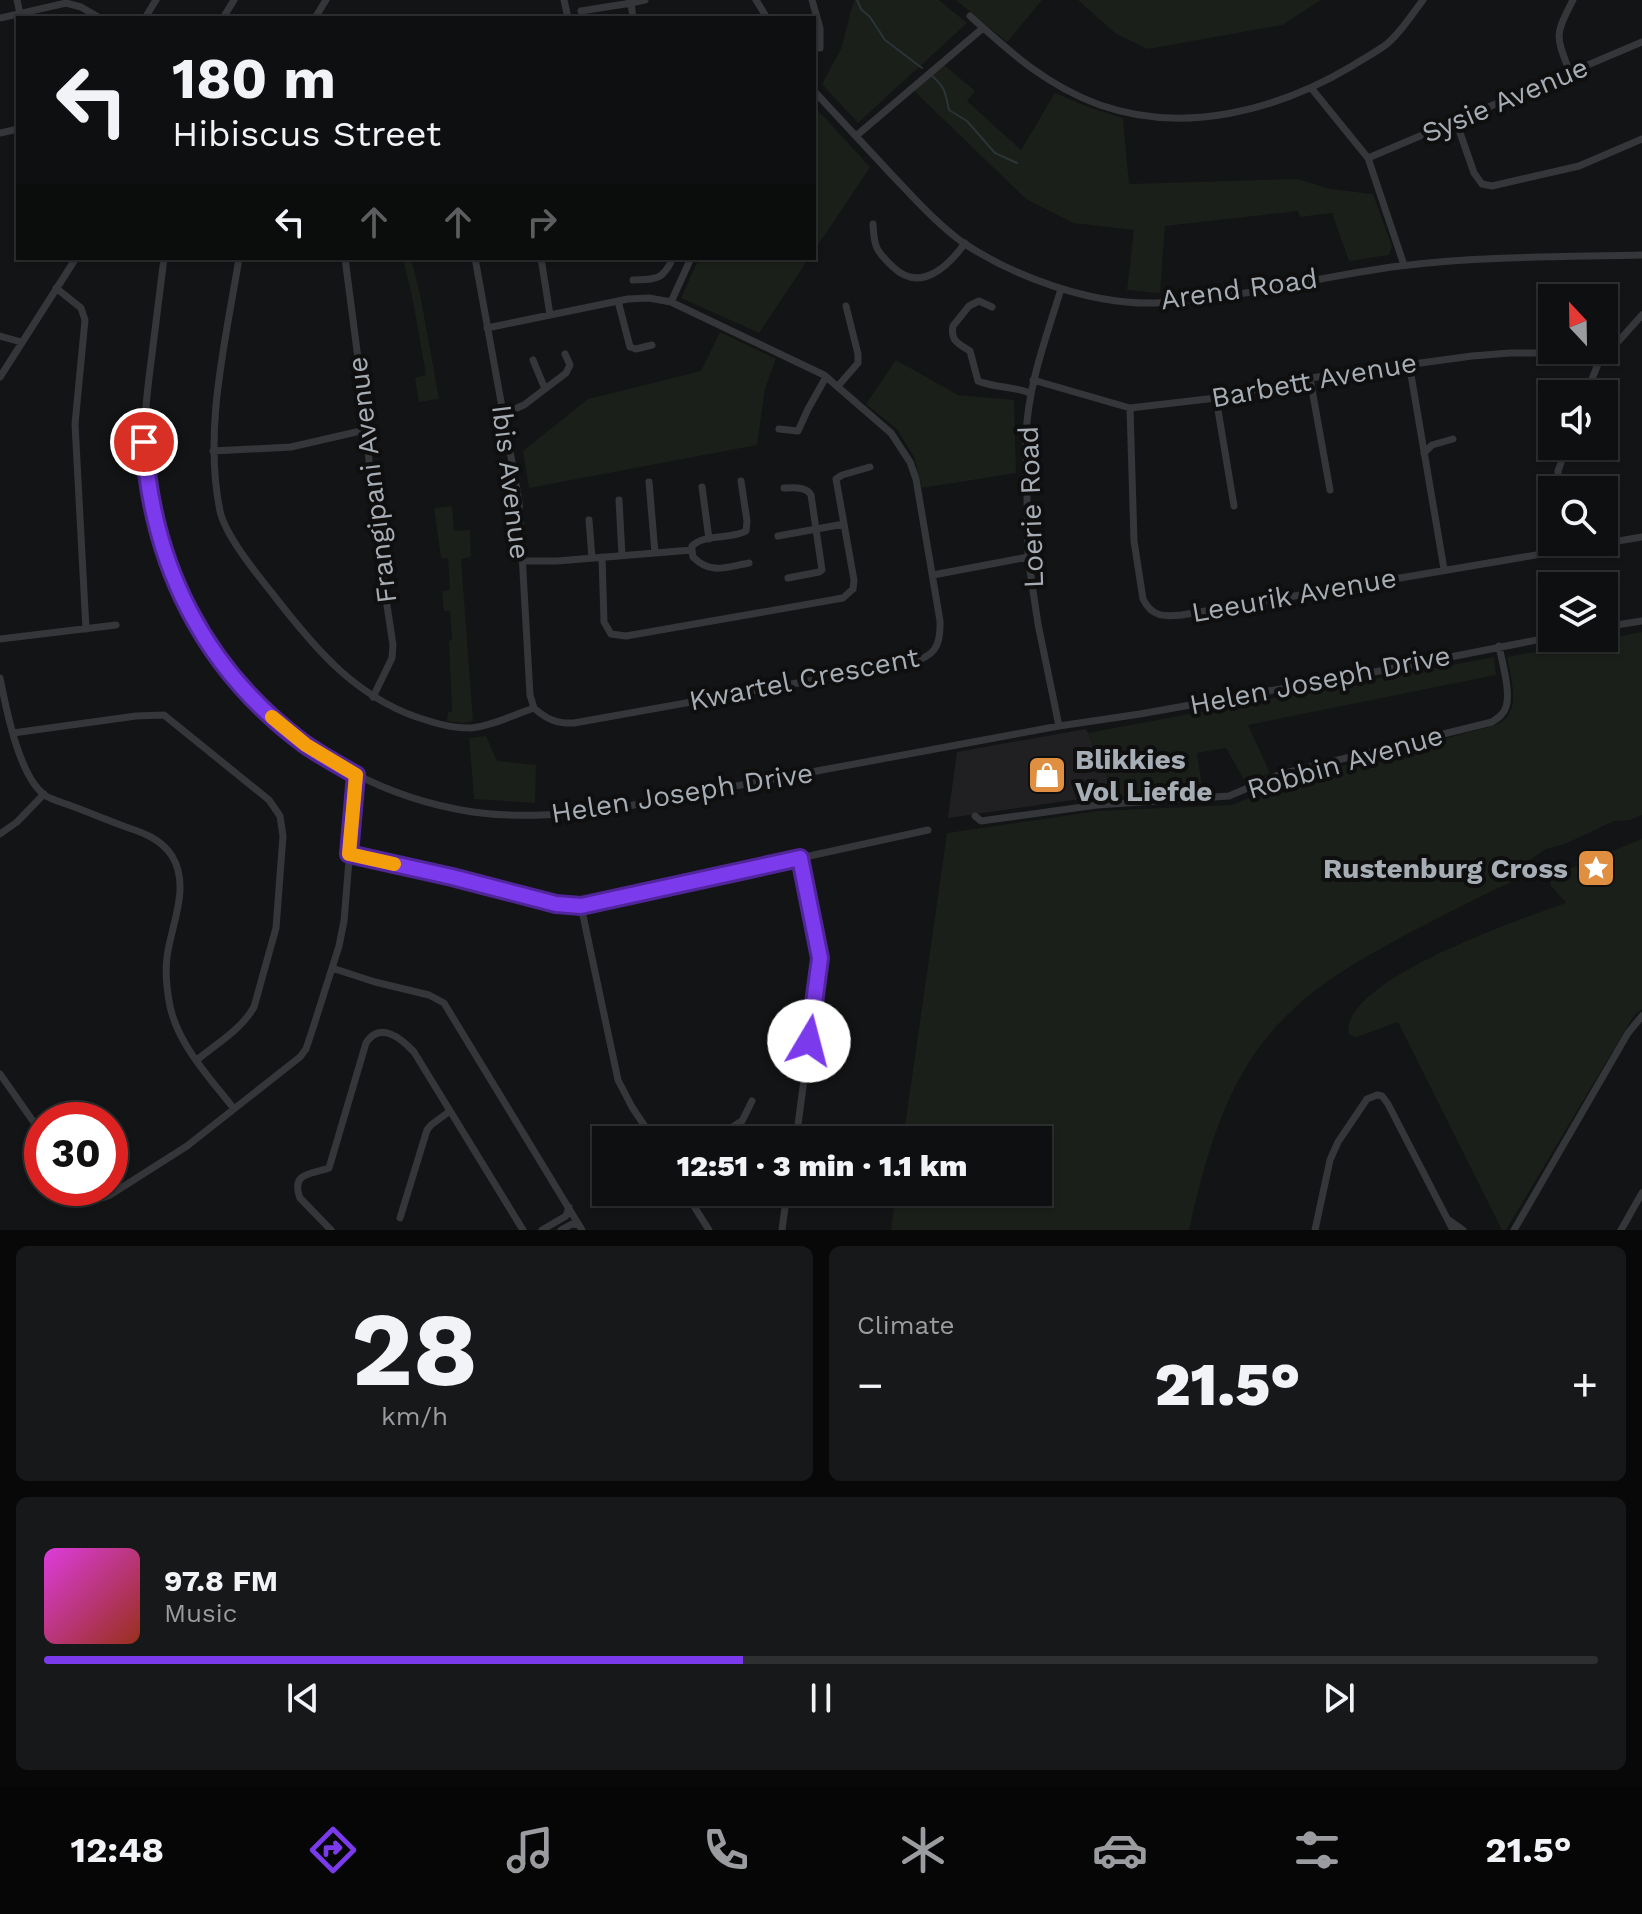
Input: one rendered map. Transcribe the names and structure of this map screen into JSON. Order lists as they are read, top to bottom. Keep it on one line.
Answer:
{"streets":{"street":["Sysie Avenue","Arend Road","Barbett Avenue","Frangipani Avenue","Ibis Avenue","Loerie Road","Leeurik Avenue","Kwartel Crescent","Helen Joseph Drive","Robbin Avenue"]},"crossings":[["Arend Road","Loerie Road"],["Barbett Avenue","Loerie Road"],["Barbett Avenue","Leeurik Avenue"],["Ibis Avenue","Kwartel Crescent"],["Loerie Road","Helen Joseph Drive"],["Helen Joseph Drive","Robbin Avenue"]],"places":{"shop":["Blikkies Vol Liefde"],"place":["Rustenburg Cross"]},"north":"top","page":{"turn":["180 m","Hibiscus Street"],"limit":"30","trip":"12:51 · 3 min · 1.1 km","tile":[["28","km/h"],"Climate"],"heat":["−","21.5°","+"],"song":["97.8 FM","Music"],"tabs":["12:48","21.5°"]}}
